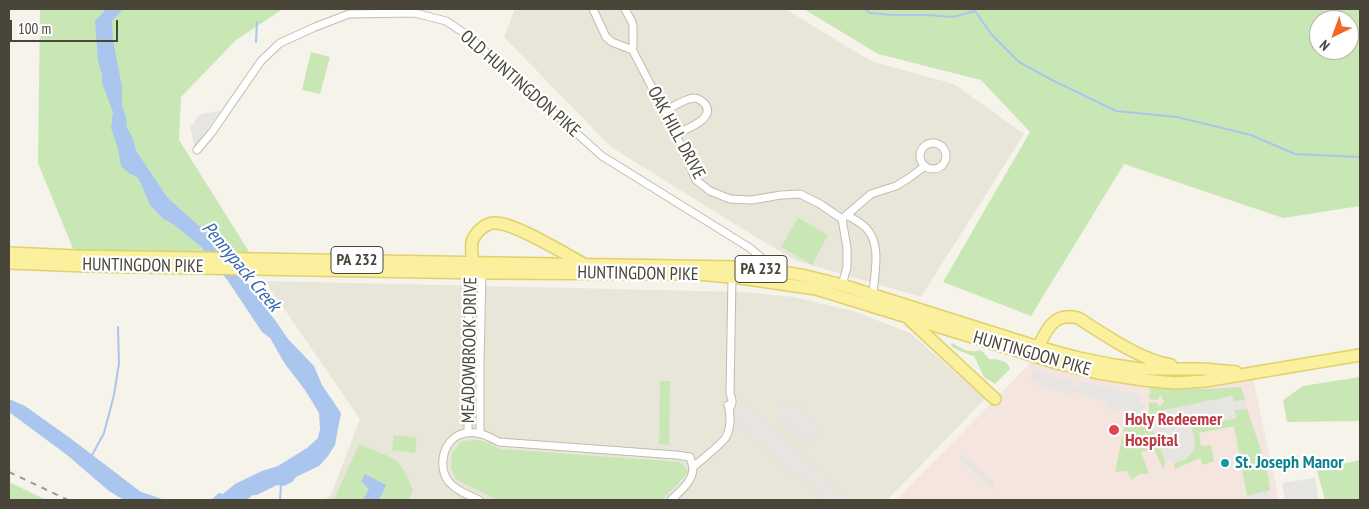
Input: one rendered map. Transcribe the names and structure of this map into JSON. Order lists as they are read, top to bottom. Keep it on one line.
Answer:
{"streets":{"main road":["PA 232","HUNTINGDON PIKE"],"street":["OLD HUNTINGDON PIKE","OAK HILL DRIVE","MEADOWBROOK DRIVE"]},"crossings":[["OLD HUNTINGDON PIKE","HUNTINGDON PIKE"],["OAK HILL DRIVE","HUNTINGDON PIKE"],["HUNTINGDON PIKE","MEADOWBROOK DRIVE"]],"water":["Pennypack Creek"],"places":["Holy Redeemer Hospital","St. Joseph Manor"],"scale_bar":"100 m","north":"bottom left"}
